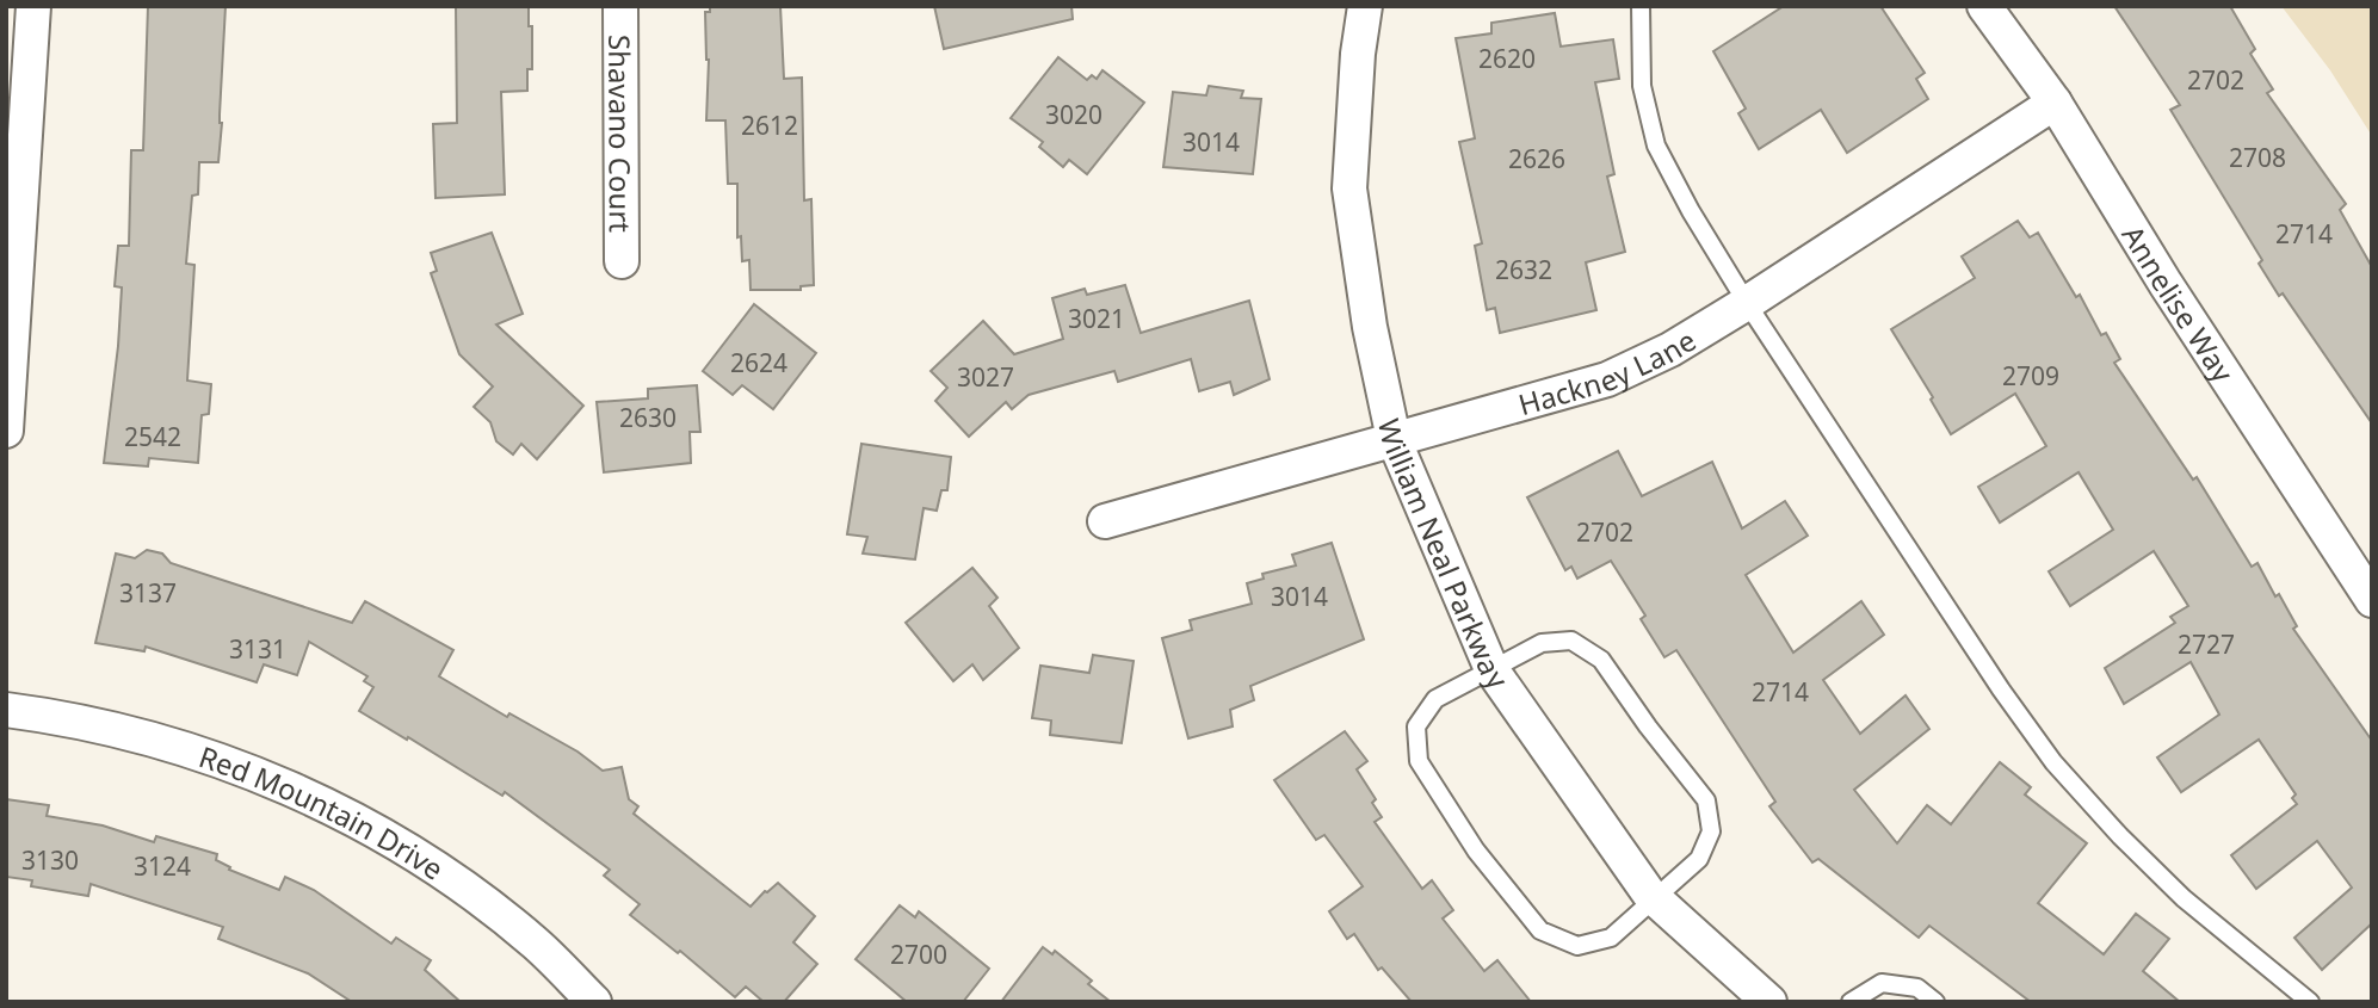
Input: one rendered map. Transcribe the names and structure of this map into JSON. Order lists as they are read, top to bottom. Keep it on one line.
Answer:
{"streets":{"street":["Shavano Court","Annelise Way","Hackney Lane","William Neal Parkway","Red Mountain Drive"]},"crossings":[["Annelise Way","Hackney Lane"],["Hackney Lane","William Neal Parkway"]],"house_numbers":["2620","2702","3020","2612","3014","2708","2626","2714","2632","3021","2624","2709","3027","2630","2542","2702","3137","3014","2727","3131","2714","3130","3124","2700"]}
